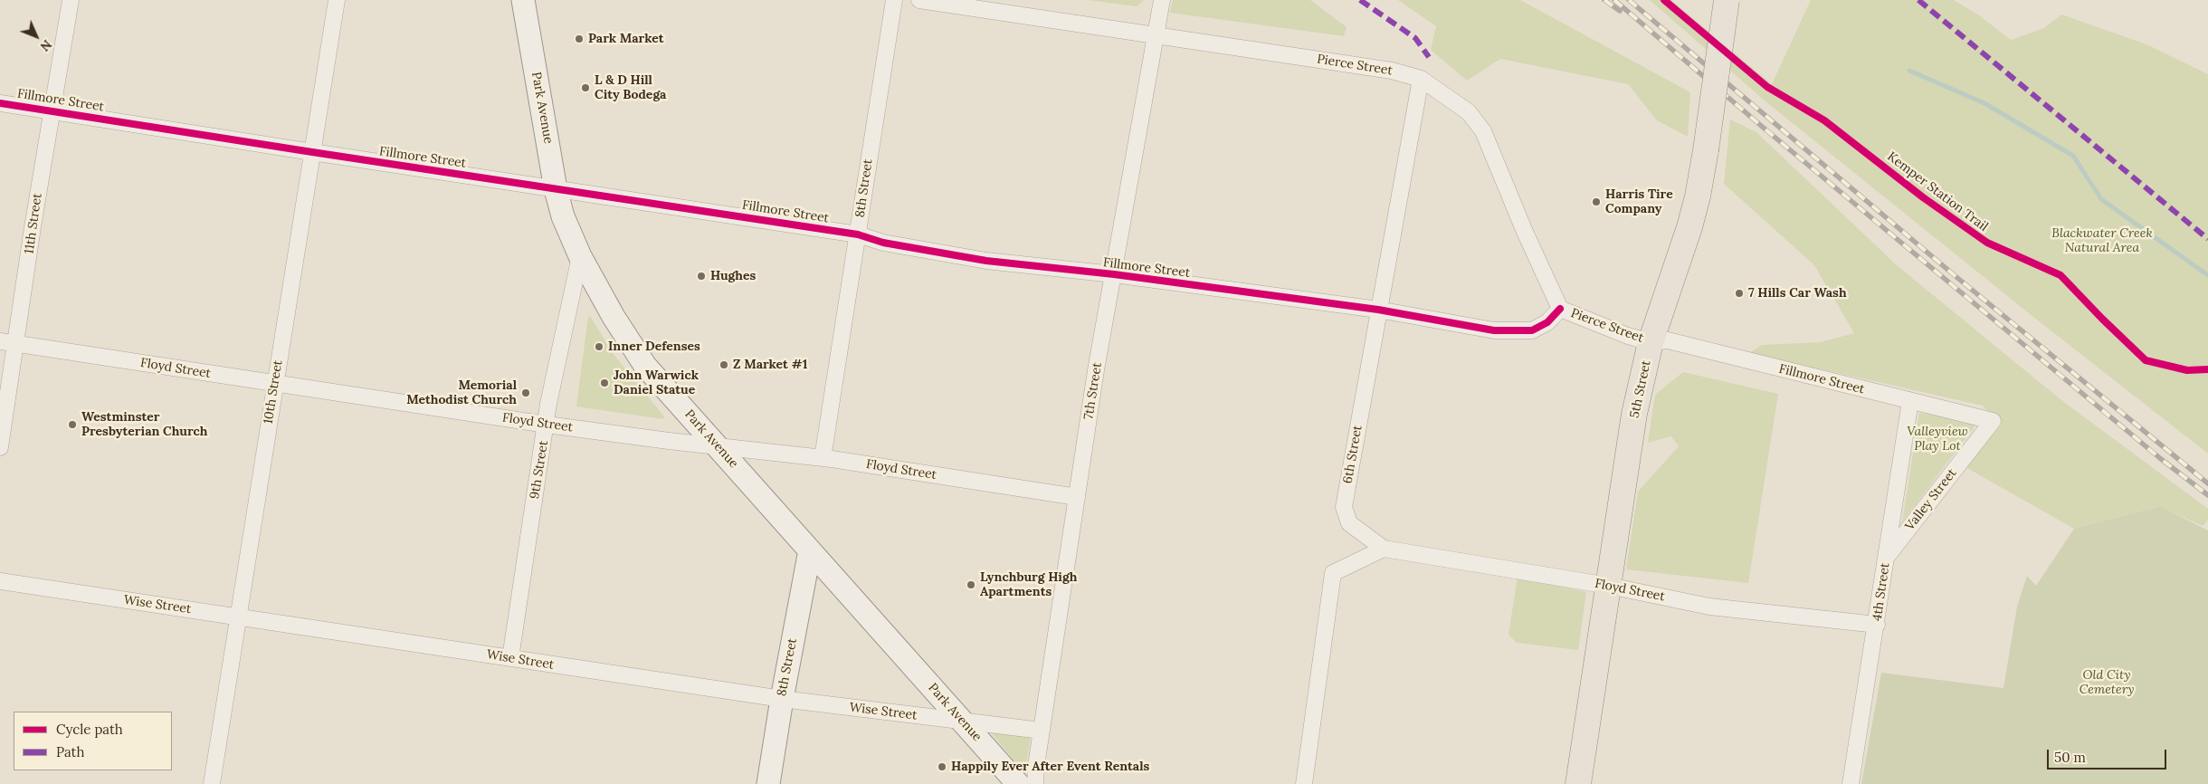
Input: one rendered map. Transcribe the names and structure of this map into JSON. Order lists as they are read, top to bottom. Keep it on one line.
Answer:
{"streets":{"main road":["Park Avenue","8th Street","5th Street"],"street":["Pierce Street","Fillmore Street","11th Street","Floyd Street","7th Street","10th Street","6th Street","9th Street","Valley Street","4th Street","Wise Street"],"cycle path":["Kemper Station Trail"]},"crossings":[["Pierce Street","Fillmore Street"],["Pierce Street","5th Street"],["Pierce Street","7th Street"],["Pierce Street","6th Street"],["Fillmore Street","Park Avenue"],["Fillmore Street","8th Street"],["Fillmore Street","11th Street"],["Fillmore Street","5th Street"],["Fillmore Street","7th Street"],["Fillmore Street","10th Street"],["Fillmore Street","6th Street"],["Fillmore Street","Valley Street"],["Fillmore Street","4th Street"],["Park Avenue","8th Street"],["Park Avenue","Floyd Street"],["Park Avenue","9th Street"],["Park Avenue","Wise Street"],["8th Street","Floyd Street"],["8th Street","Wise Street"],["11th Street","Floyd Street"],["Floyd Street","5th Street"],["Floyd Street","7th Street"],["Floyd Street","10th Street"],["Floyd Street","6th Street"],["Floyd Street","9th Street"],["Floyd Street","4th Street"],["7th Street","Wise Street"],["10th Street","Wise Street"],["9th Street","Wise Street"],["Valley Street","4th Street"]],"parks":["Blackwater Creek Natural Area","Valleyview Play Lot","Old City Cemetery"],"places":["Park Market","L & D Hill City Bodega","Harris Tire Company","Hughes","7 Hills Car Wash","Inner Defenses","Z Market #1","John Warwick Daniel Statue","Memorial Methodist Church","Westminster Presbyterian Church","Lynchburg High Apartments","Happily Ever After Event Rentals"],"legend":["Cycle path","Path"],"scale_bar":"50 m","north":"bottom right"}
